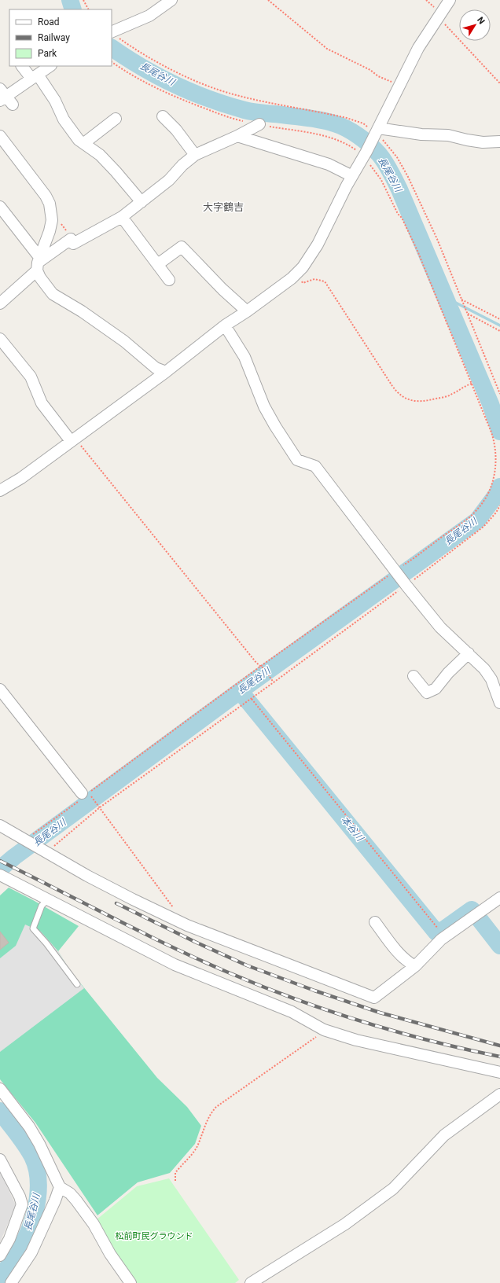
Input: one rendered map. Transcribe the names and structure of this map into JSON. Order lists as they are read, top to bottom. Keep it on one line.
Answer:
{"districts":["大字鶴吉"],"water":["長尾谷川","本谷川"],"parks":["松前町民グラウンド"],"legend":["Road","Railway","Park"],"north":"top right"}
